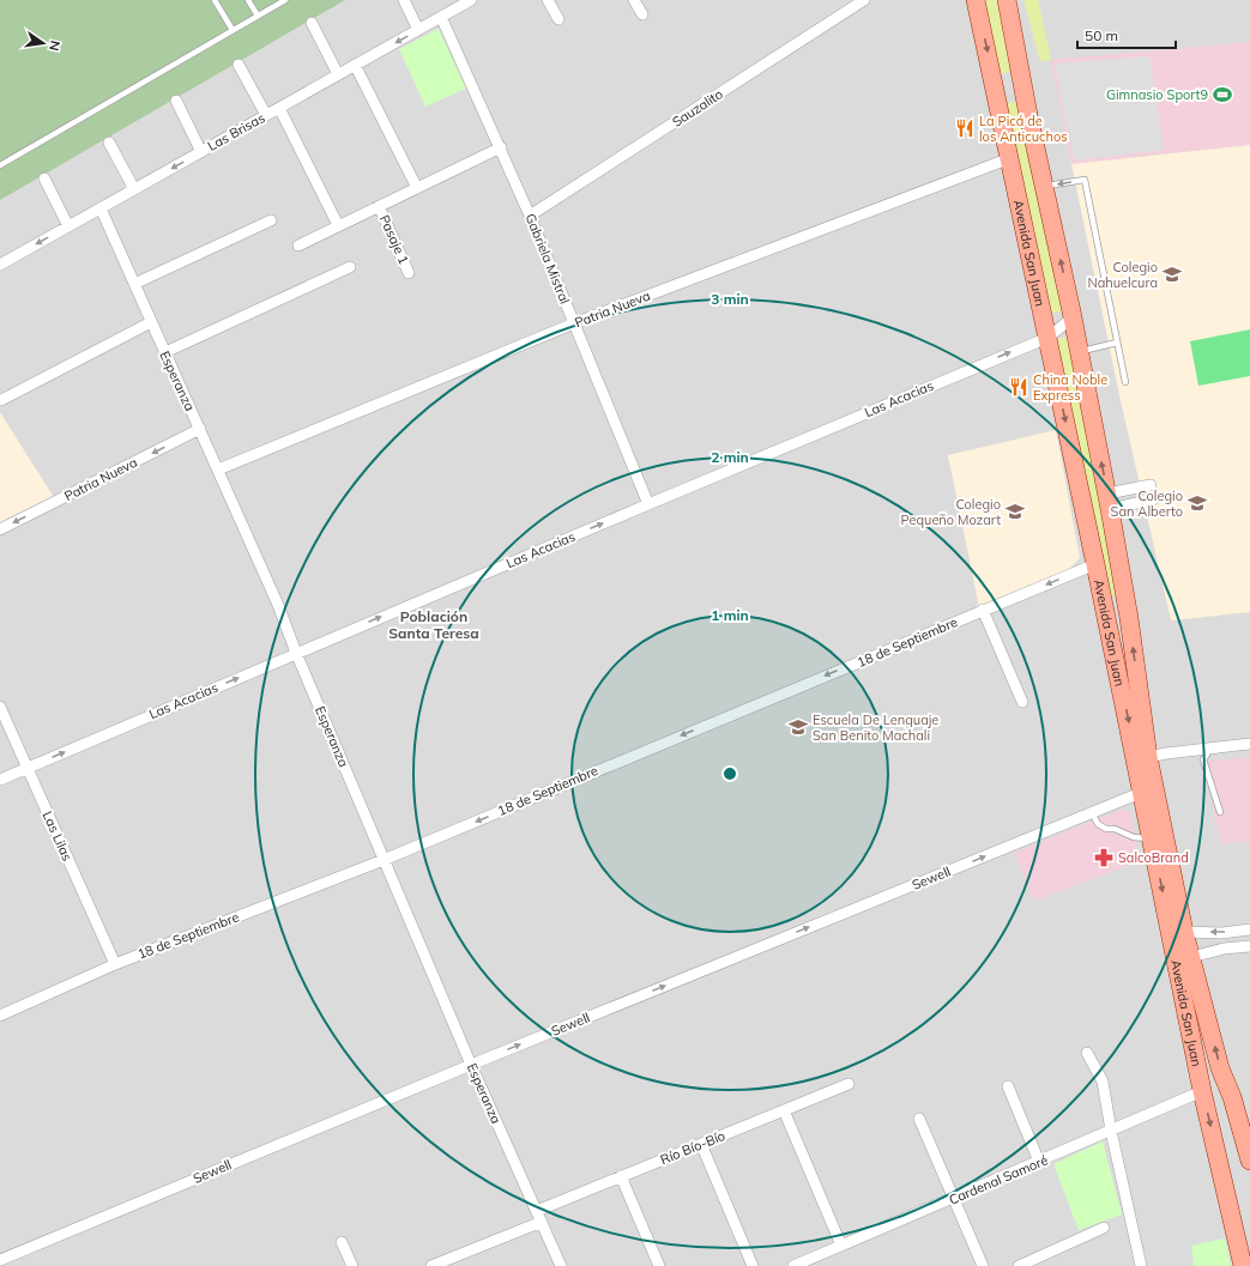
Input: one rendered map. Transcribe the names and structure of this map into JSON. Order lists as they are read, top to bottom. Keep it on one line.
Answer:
{"streets":{"main road":["Avenida San Juan"],"street":["Sauzalito","Las Brisas","Pasaje 1","Gabriela Mistral","Patria Nueva","Esperanza","Las Acacias","18 de Septiembre","Las Lilas","Sewell","Río Bío-Bío","Cardenal Samoré"]},"crossings":[["Sauzalito","Gabriela Mistral"],["Las Brisas","Gabriela Mistral"],["Las Brisas","Esperanza"],["Avenida San Juan","Patria Nueva"],["Avenida San Juan","Las Acacias"],["Avenida San Juan","18 de Septiembre"],["Avenida San Juan","Sewell"],["Avenida San Juan","Cardenal Samoré"],["Gabriela Mistral","Patria Nueva"],["Gabriela Mistral","Las Acacias"],["Patria Nueva","Esperanza"],["Esperanza","Las Acacias"],["Esperanza","18 de Septiembre"],["Esperanza","Sewell"],["Esperanza","Río Bío-Bío"],["Las Acacias","Las Lilas"],["18 de Septiembre","Las Lilas"]],"one_way":["Las Acacias","18 de Septiembre","Sewell"],"districts":["Población Santa Teresa"],"places":{"sports":["Gimnasio Sport9"],"restaurant":["La Picá de los Anticuchos","China Noble Express"],"school or university":["Colegio Nahuelcura","Colegio San Alberto","Colegio Pequeño Mozart","Escuela De Lenguaje San Benito Machali"],"pharmacy":["SalcoBrand"]},"scale_bar":"50 m","north":"right","rings":["3 min","2 min","1 min"]}
